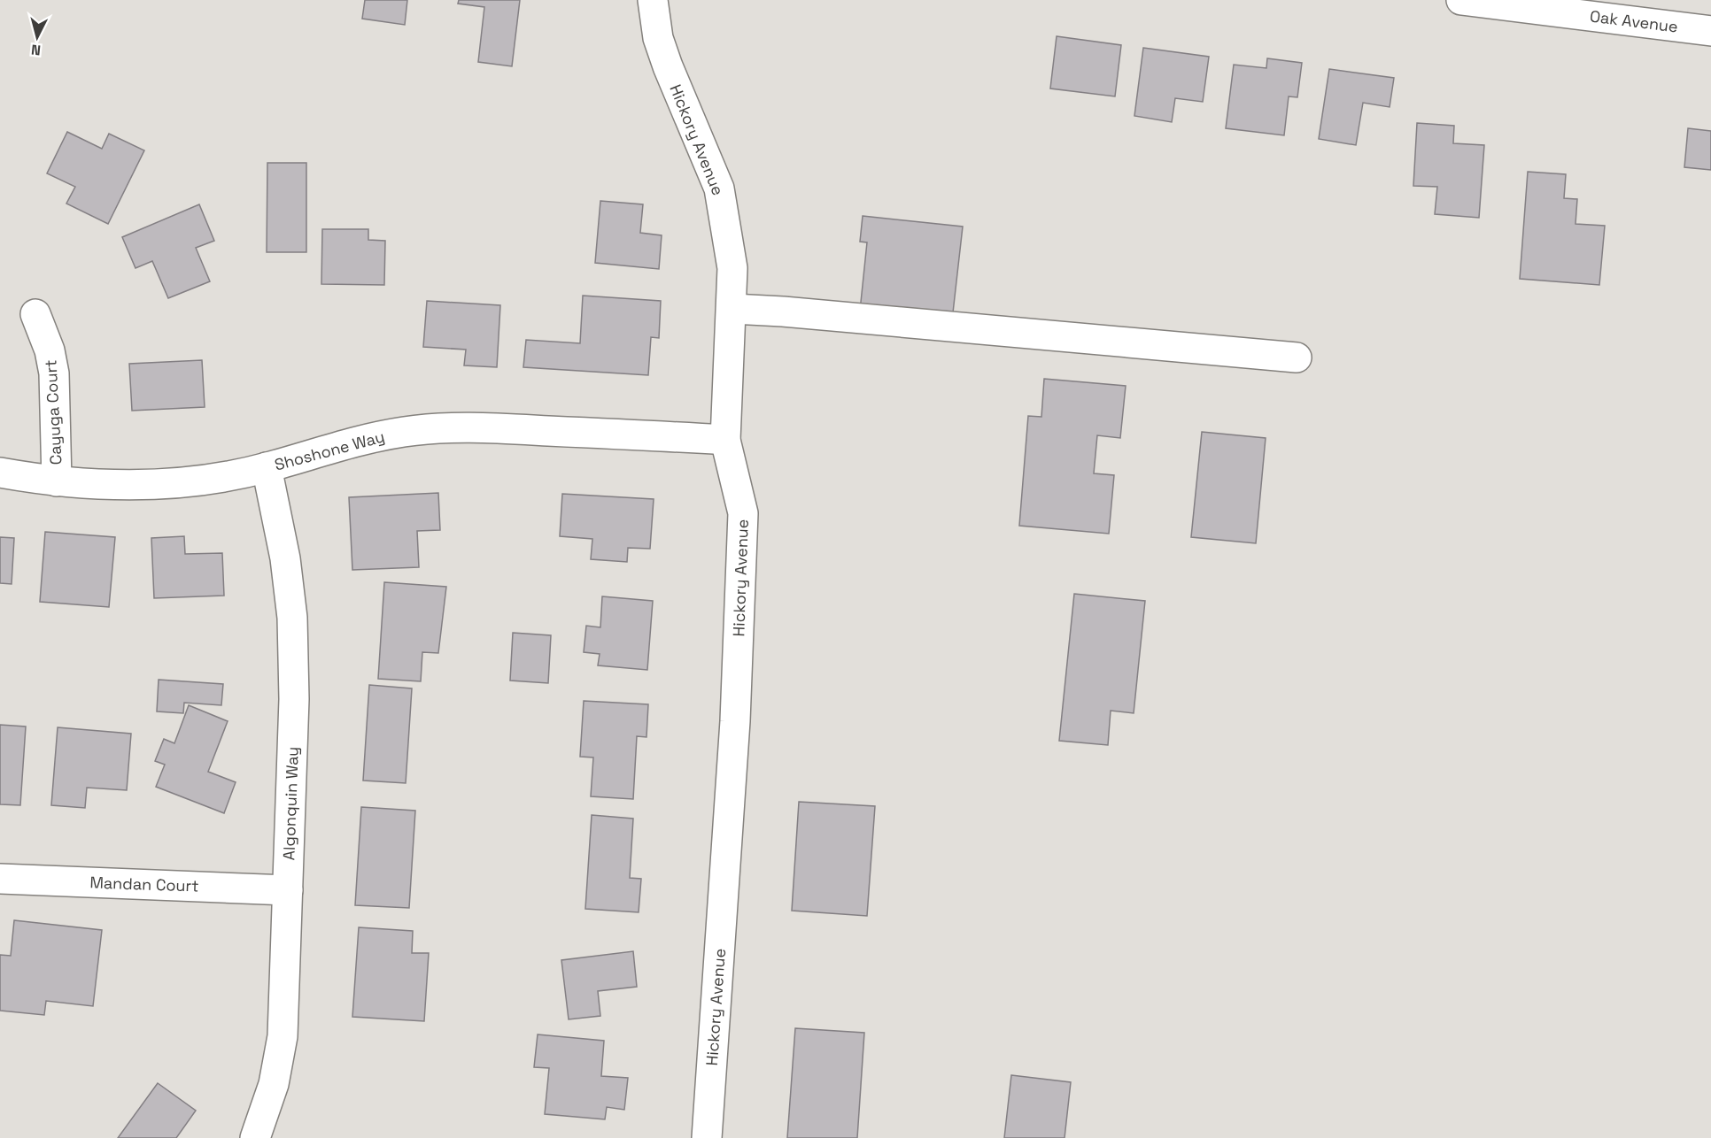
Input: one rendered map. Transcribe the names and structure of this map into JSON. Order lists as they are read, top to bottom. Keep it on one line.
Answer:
{"streets":{"street":["Oak Avenue","Hickory Avenue","Cayuga Court","Shoshone Way","Algonquin Way","Mandan Court"]},"crossings":[["Hickory Avenue","Shoshone Way"],["Cayuga Court","Shoshone Way"],["Shoshone Way","Algonquin Way"],["Algonquin Way","Mandan Court"]],"north":"bottom"}
